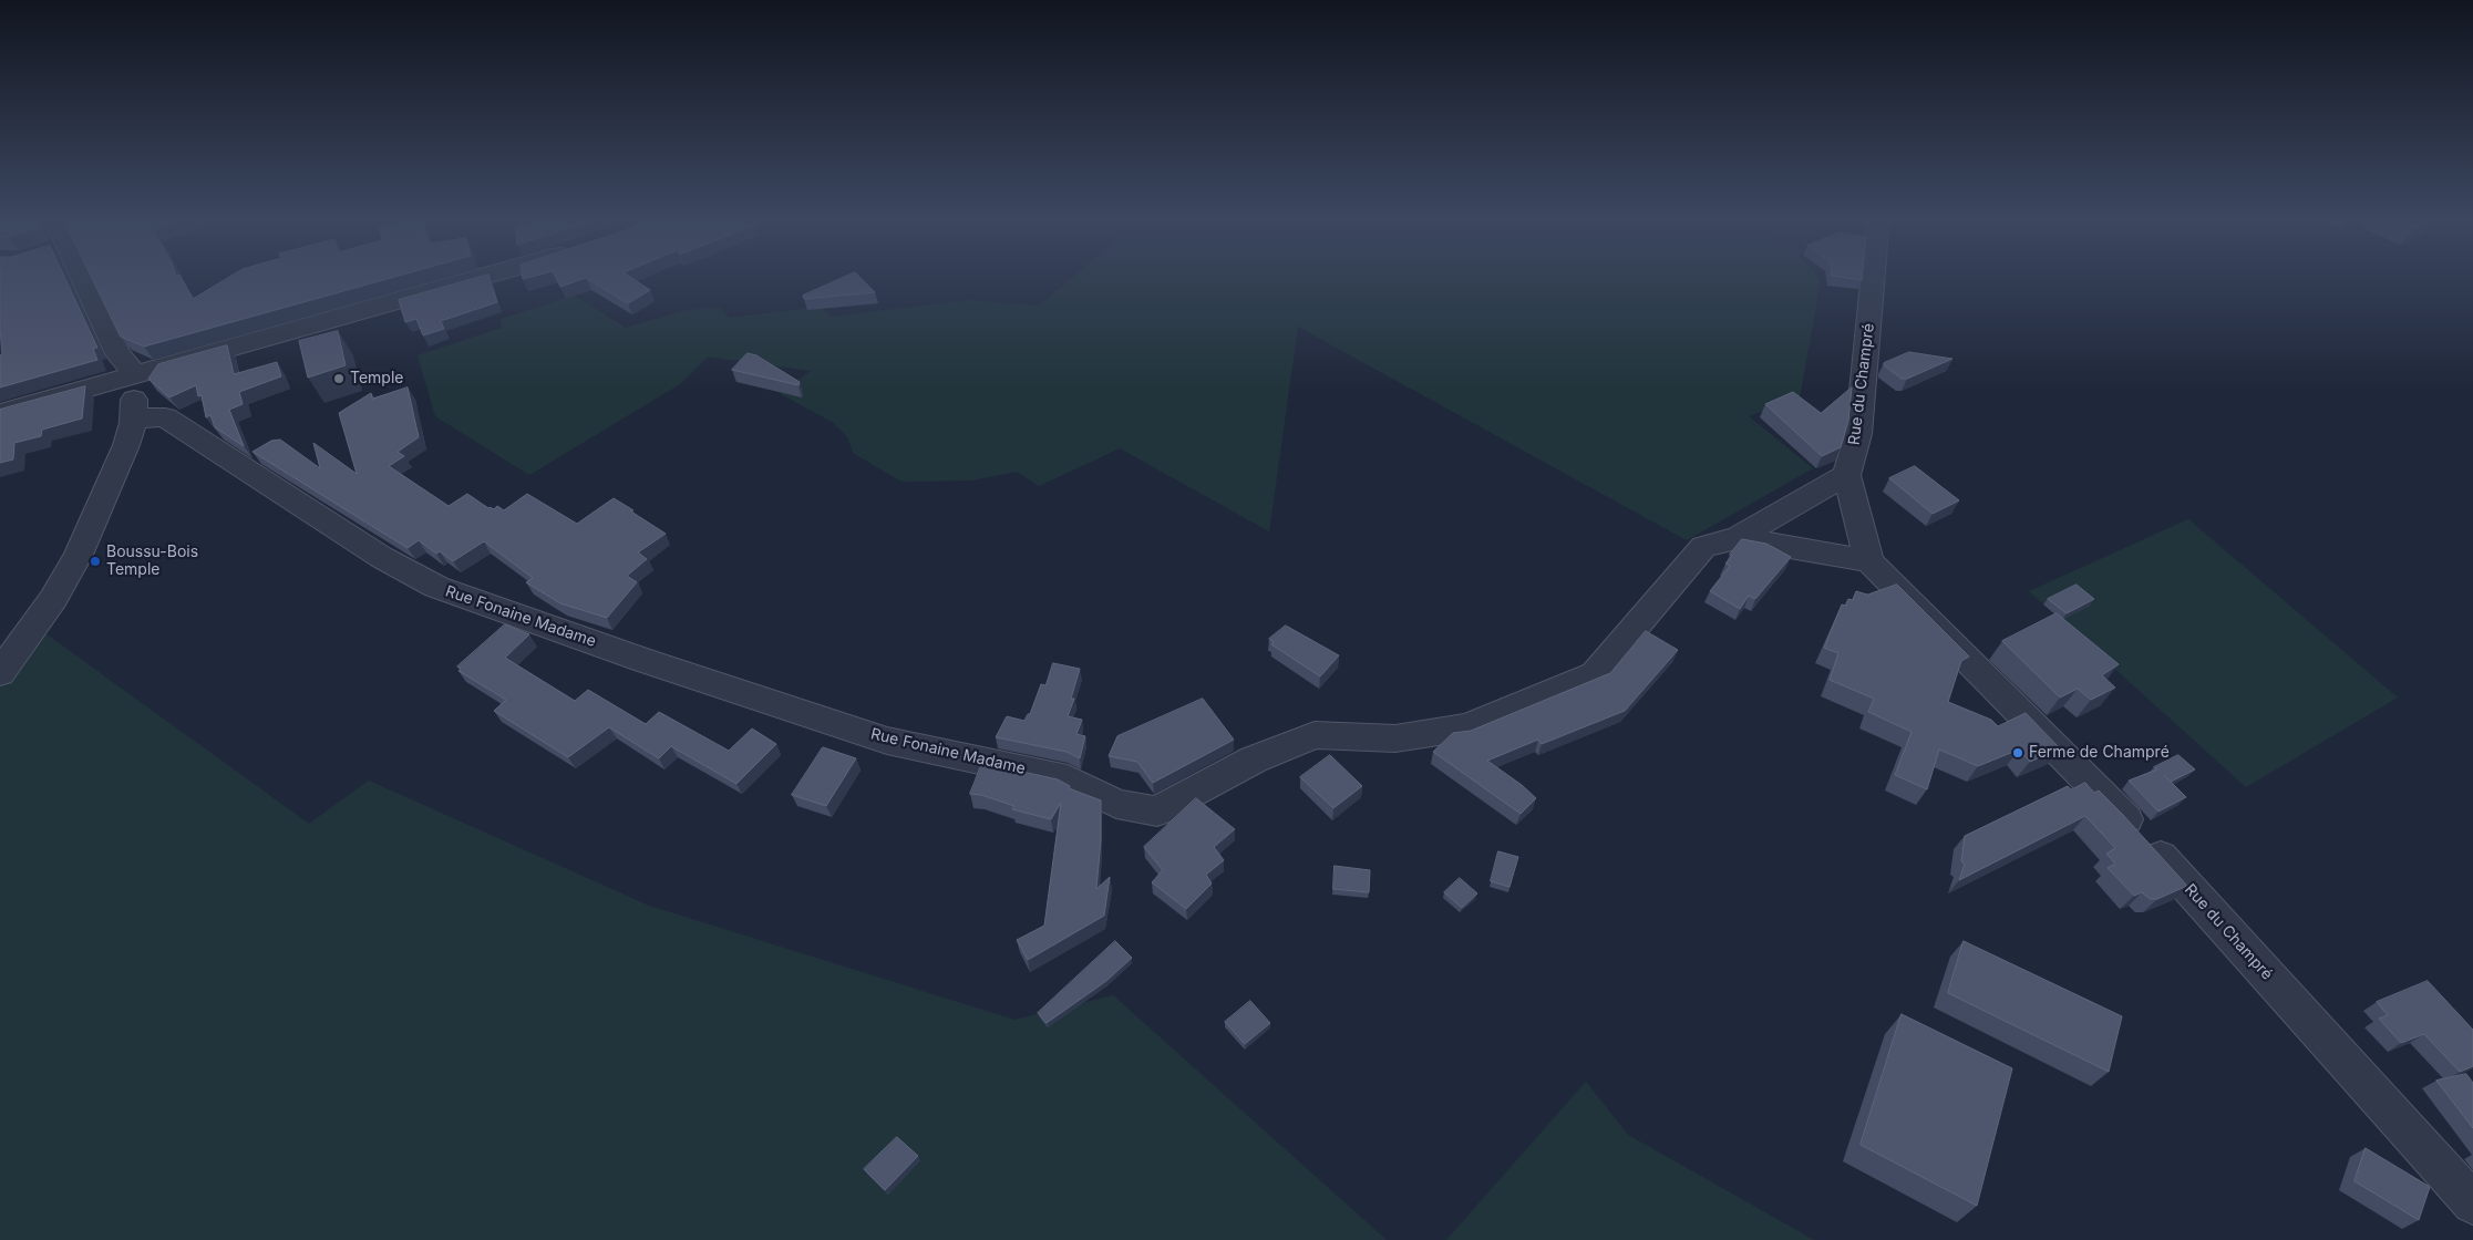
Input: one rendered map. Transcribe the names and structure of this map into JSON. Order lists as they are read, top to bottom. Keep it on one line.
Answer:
{"streets":{"street":["Rue du Champré","Rue Fonaine Madame"]},"crossings":[["Rue du Champré","Rue Fonaine Madame"]],"places":["Temple","Boussu-Bois Temple","Ferme de Champré"]}
